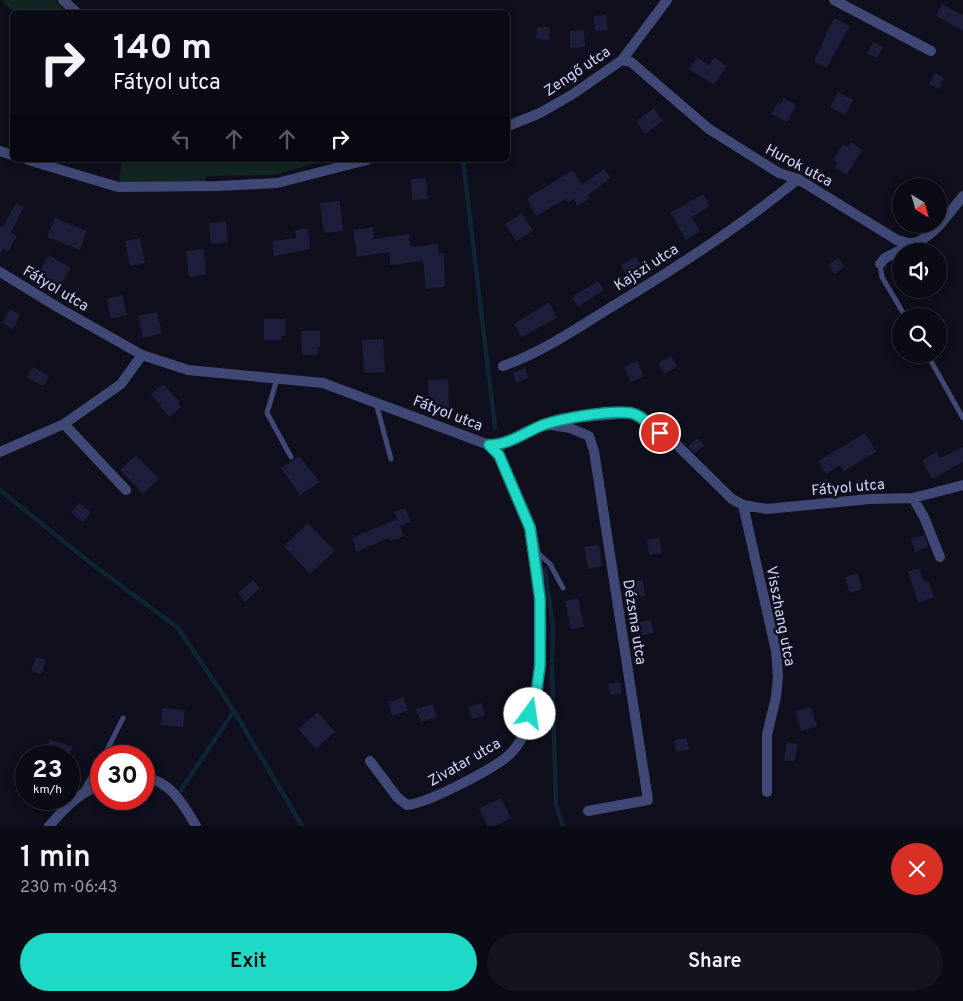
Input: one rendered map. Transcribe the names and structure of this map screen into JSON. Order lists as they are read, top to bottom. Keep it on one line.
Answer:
{"streets":{"street":["Zengő utca","Hurok utca","Kajszi utca","Fátyol utca","Visszhang utca","Dézsma utca","Zivatar utca"]},"crossings":[["Zengő utca","Hurok utca"],["Hurok utca","Kajszi utca"],["Fátyol utca","Visszhang utca"],["Fátyol utca","Dézsma utca"],["Fátyol utca","Zivatar utca"]],"north":"bottom right","page":{"turn":["140 m","Fátyol utca"],"speed":"23 km/h","limit":"30","heading":["1 min","230 m · 06:43"],"buttons":["Exit","Share"]}}
